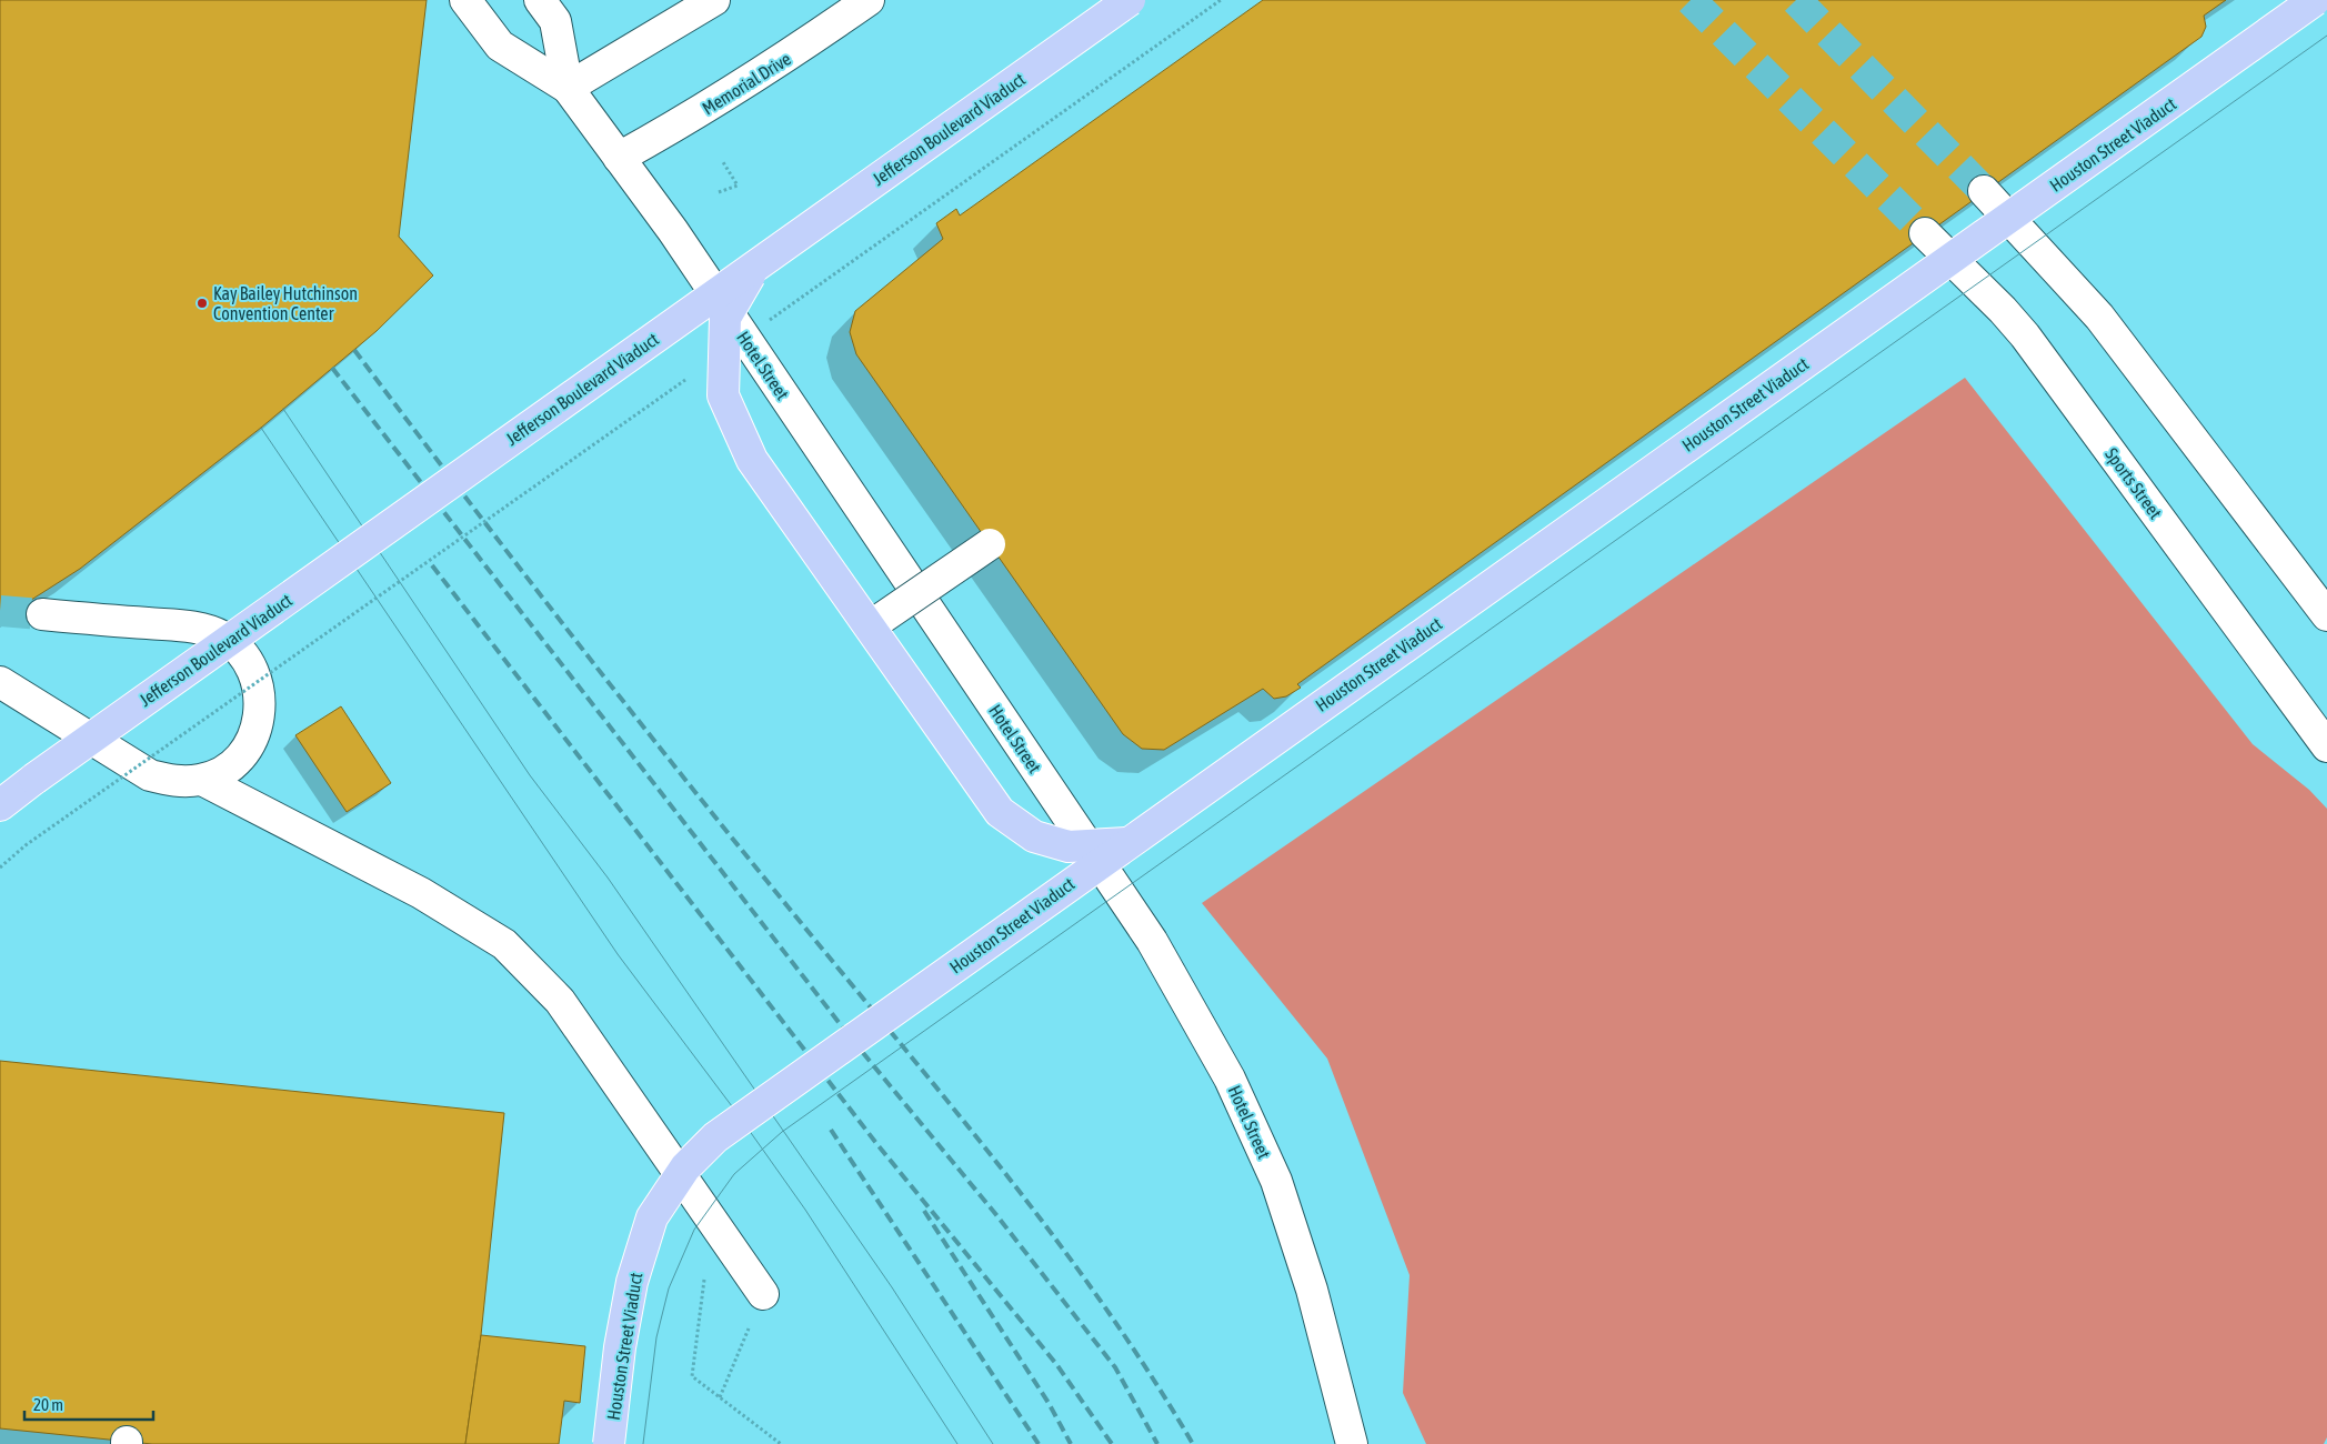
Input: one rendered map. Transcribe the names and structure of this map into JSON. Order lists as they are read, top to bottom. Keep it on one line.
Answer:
{"streets":{"main road":["Jefferson Boulevard Viaduct","Houston Street Viaduct"],"street":["Memorial Drive","Hotel Street","Sports Street"]},"crossings":[["Memorial Drive","Hotel Street"]],"places":["Kay Bailey Hutchinson Convention Center"],"scale_bar":"20 m"}
